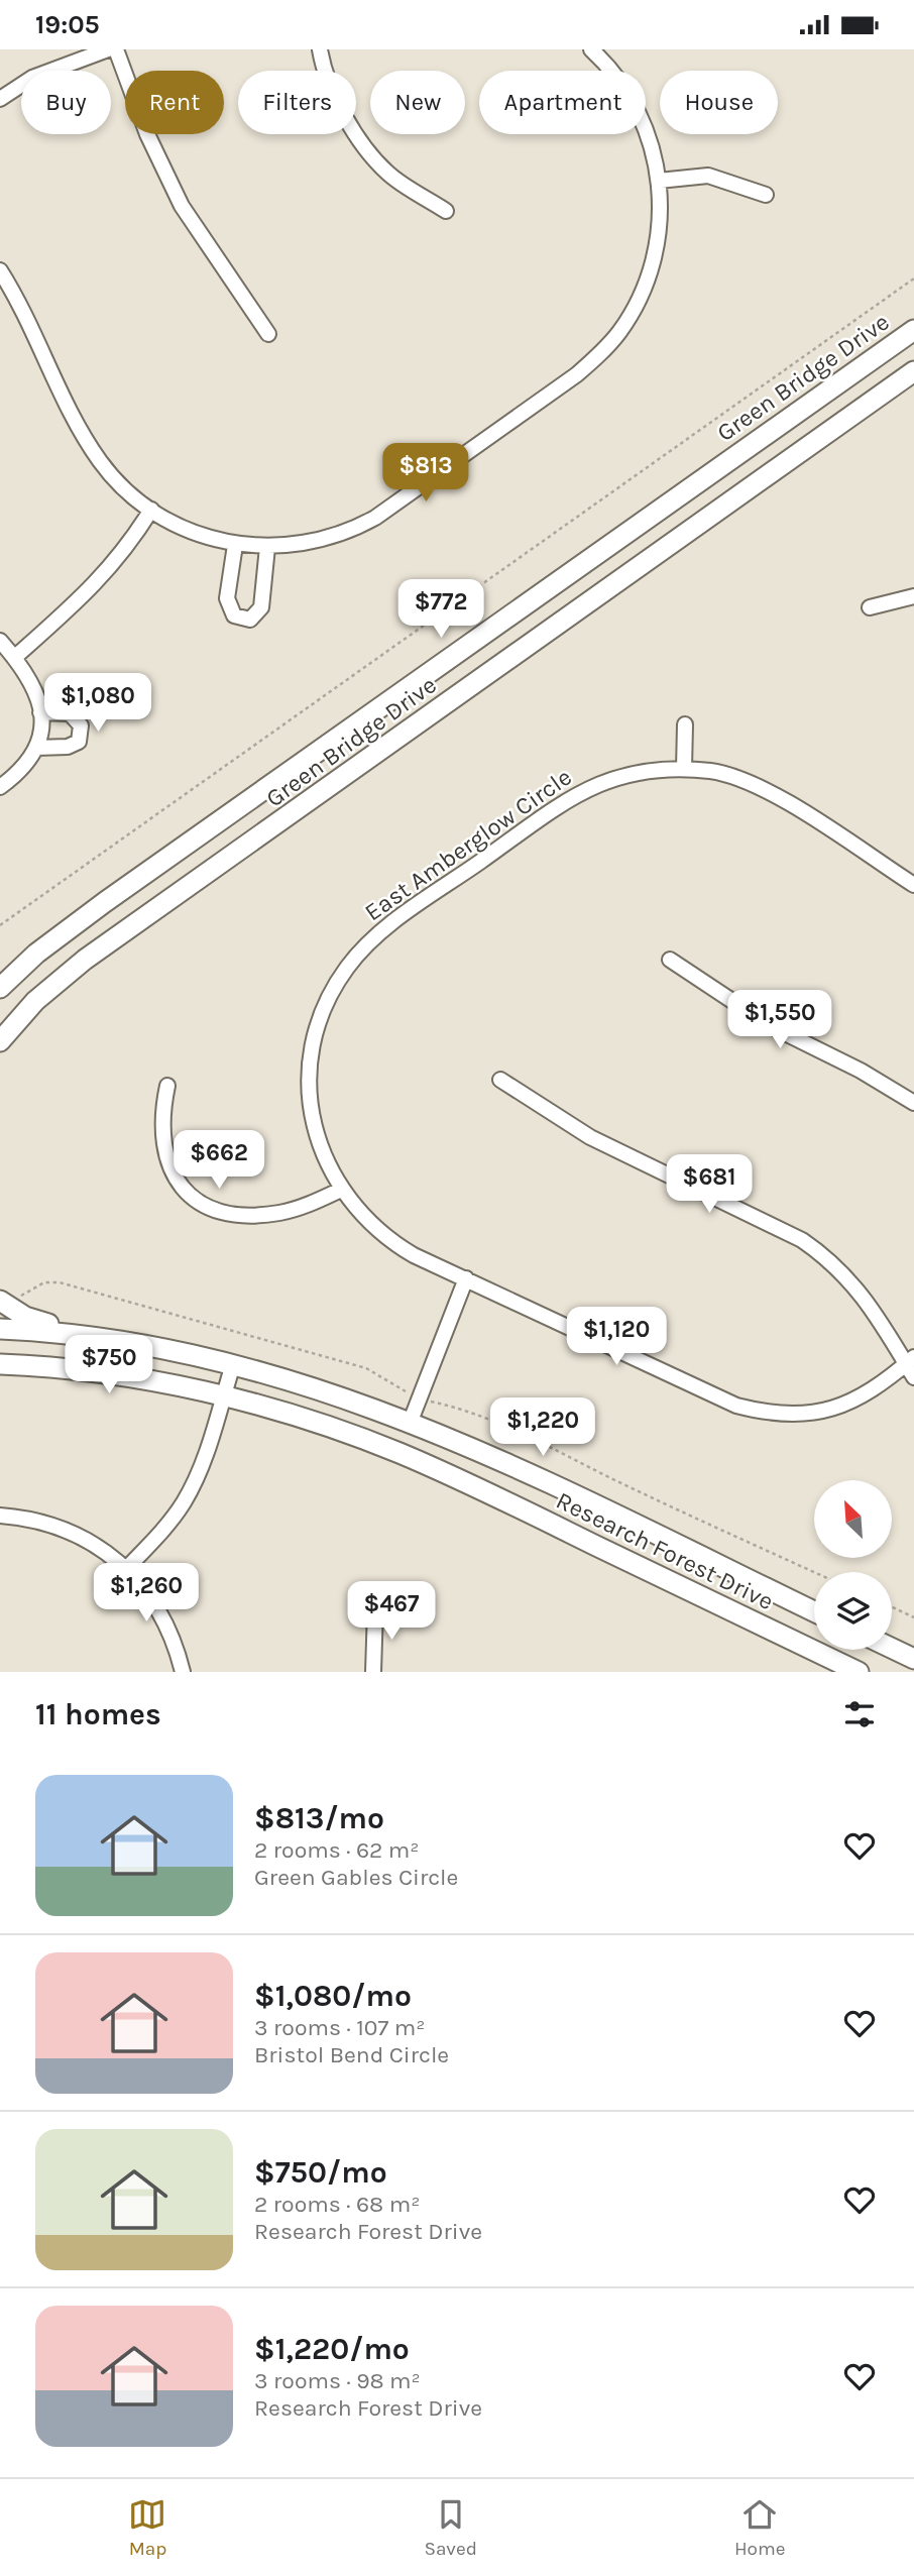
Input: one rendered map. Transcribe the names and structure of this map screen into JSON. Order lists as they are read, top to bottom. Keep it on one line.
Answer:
{"streets":{"main road":["Green Bridge Drive","Research Forest Drive"],"street":["East Amberglow Circle"]},"north":"top left","page":{"status":"19:05","chip":["Buy","Rent","Filters","New","Apartment","House"],"price":["$813","$772","$1,080","$1,550","$662","$681","$1,120","$750","$1,220","$1,260","$467"],"heading":"11 homes","list":[{"name":"$813/mo","note":"2 rooms · 62 m² · Green Gables Circle"},{"name":"$1,080/mo","note":"3 rooms · 107 m² · Bristol Bend Circle"},{"name":"$750/mo","note":"2 rooms · 68 m² · Research Forest Drive"},{"name":"$1,220/mo","note":"3 rooms · 98 m² · Research Forest Drive"}],"tabs":["Map","Saved","Home"]}}
